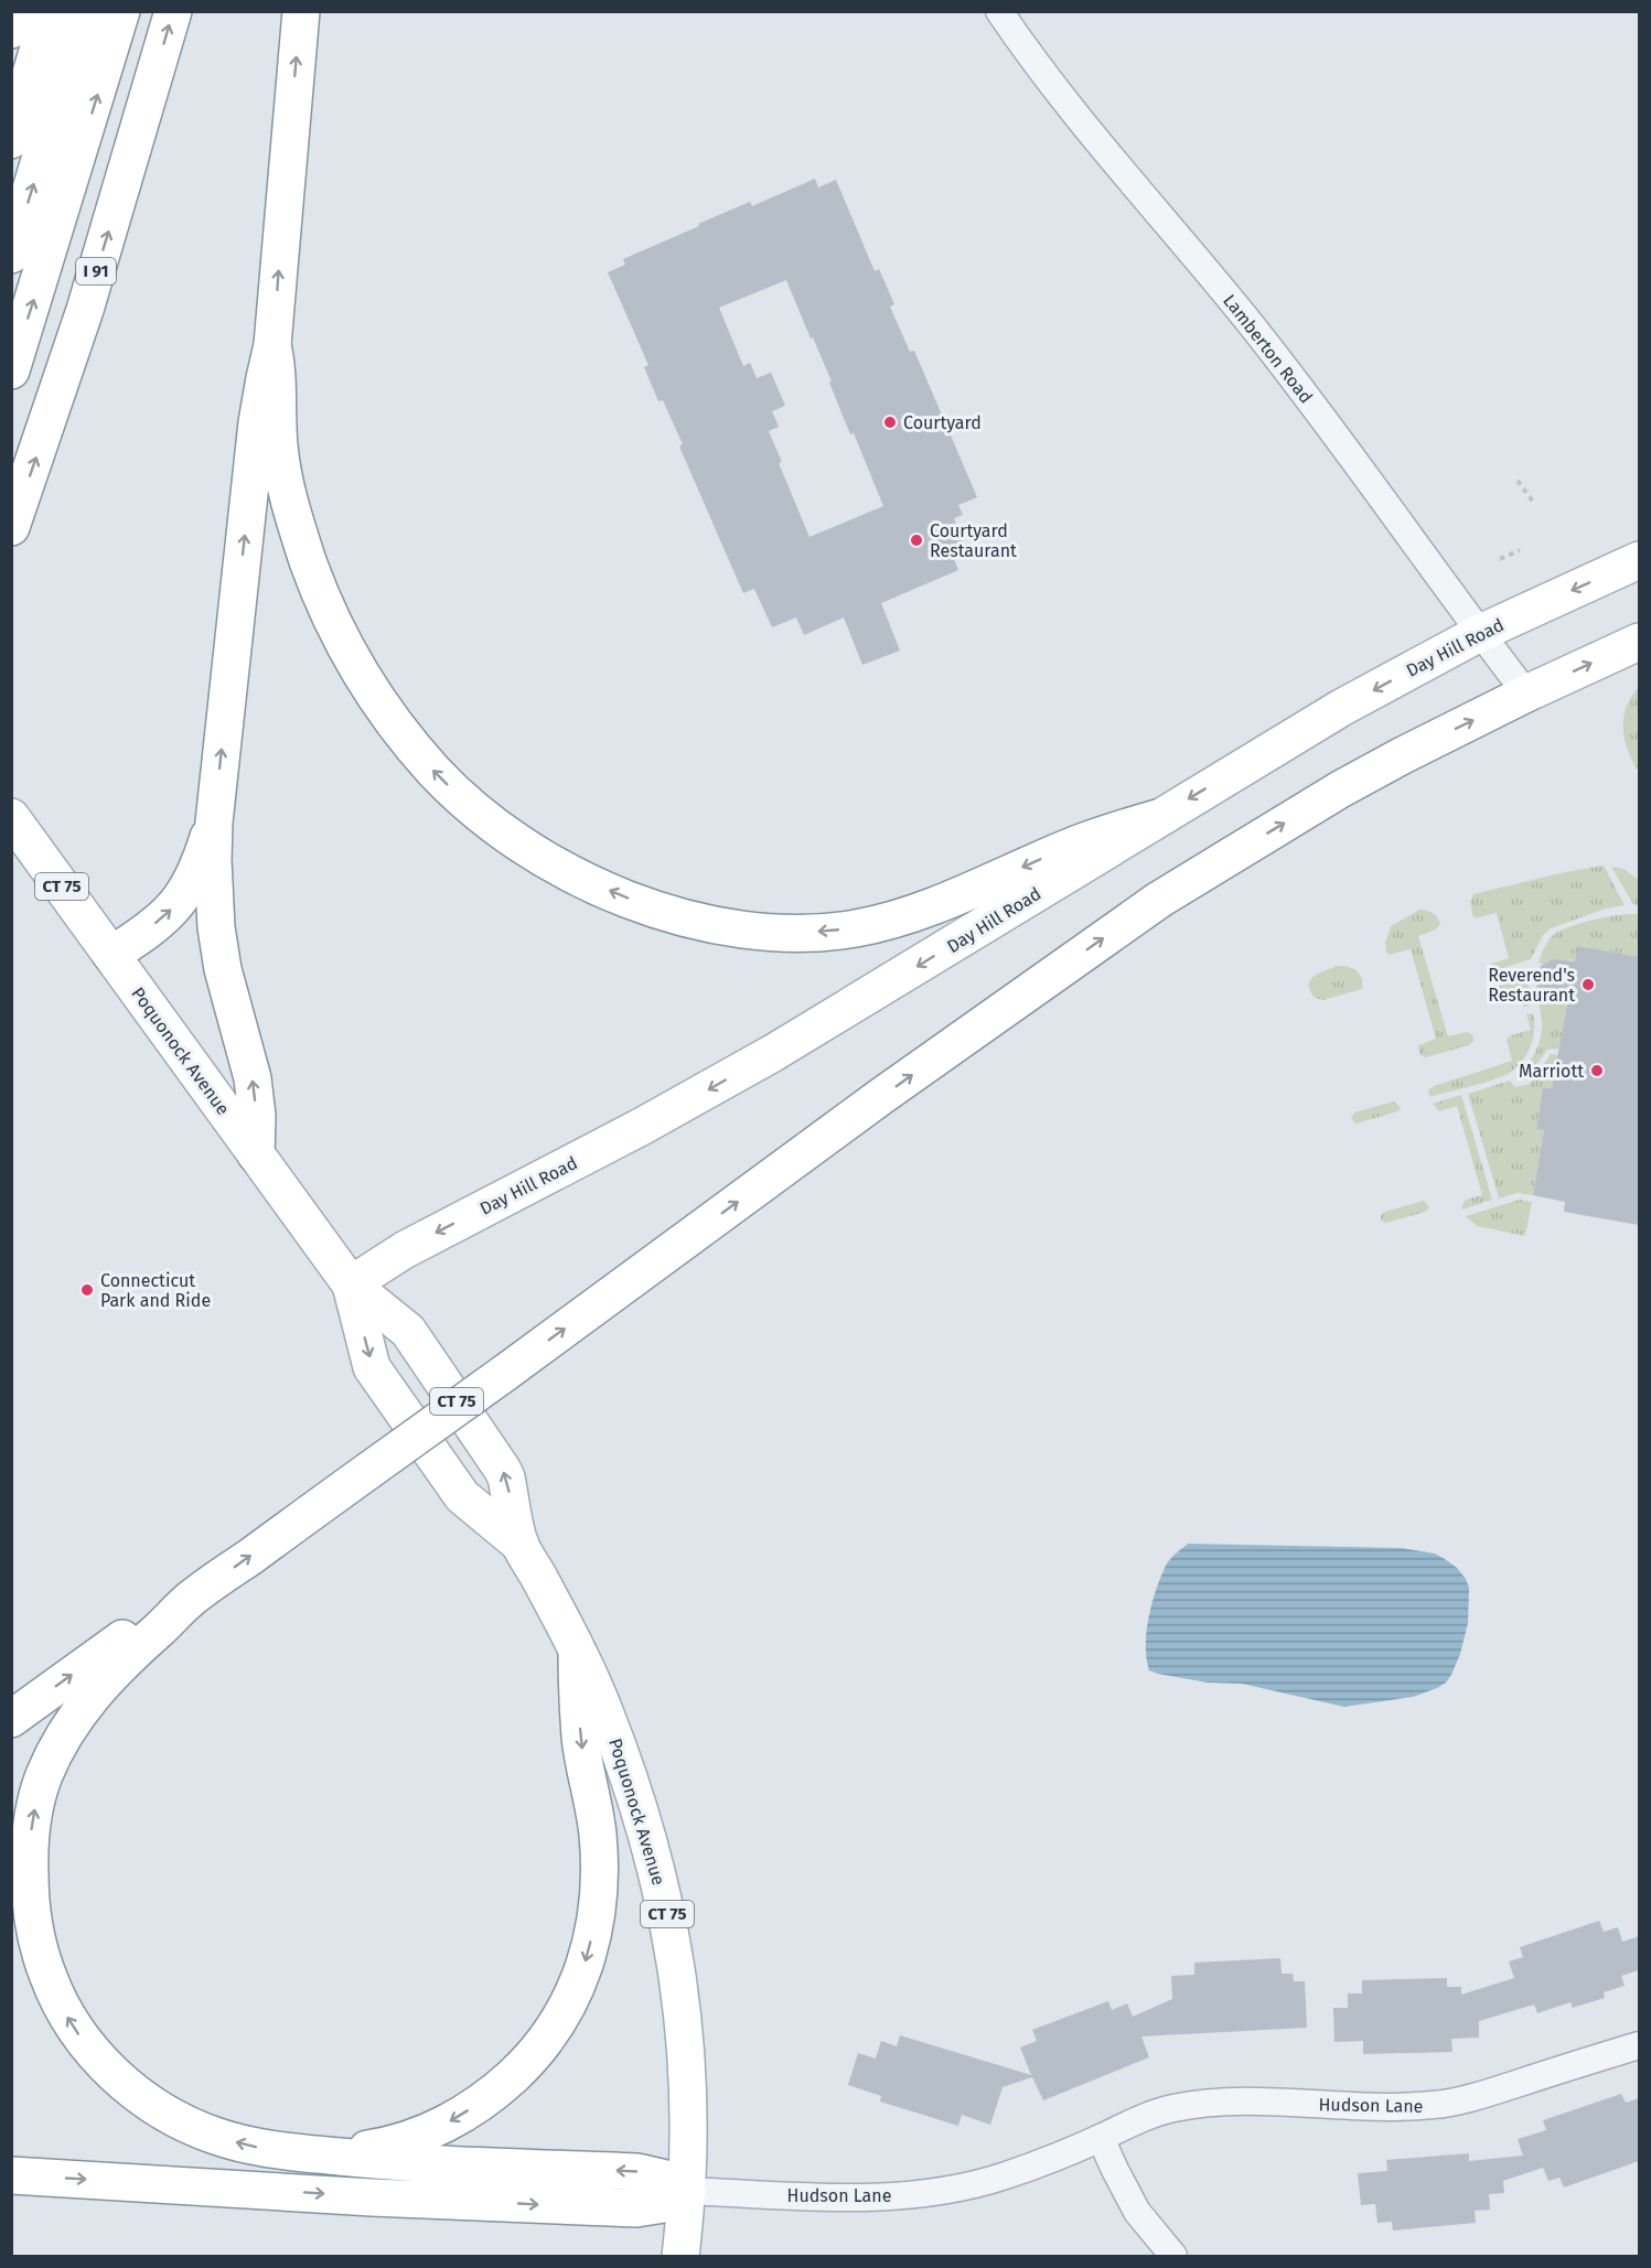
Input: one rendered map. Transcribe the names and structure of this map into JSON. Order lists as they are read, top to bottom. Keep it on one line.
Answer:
{"streets":{"main road":["I 91","Day Hill Road","CT 75","Poquonock Avenue"],"street":["Lamberton Road","Hudson Lane"]},"crossings":[["Lamberton Road","Day Hill Road"],["Day Hill Road","Poquonock Avenue"],["Poquonock Avenue","Hudson Lane"]],"places":["Courtyard","Courtyard Restaurant","Reverend's Restaurant","Marriott","Connecticut Park and Ride"]}
